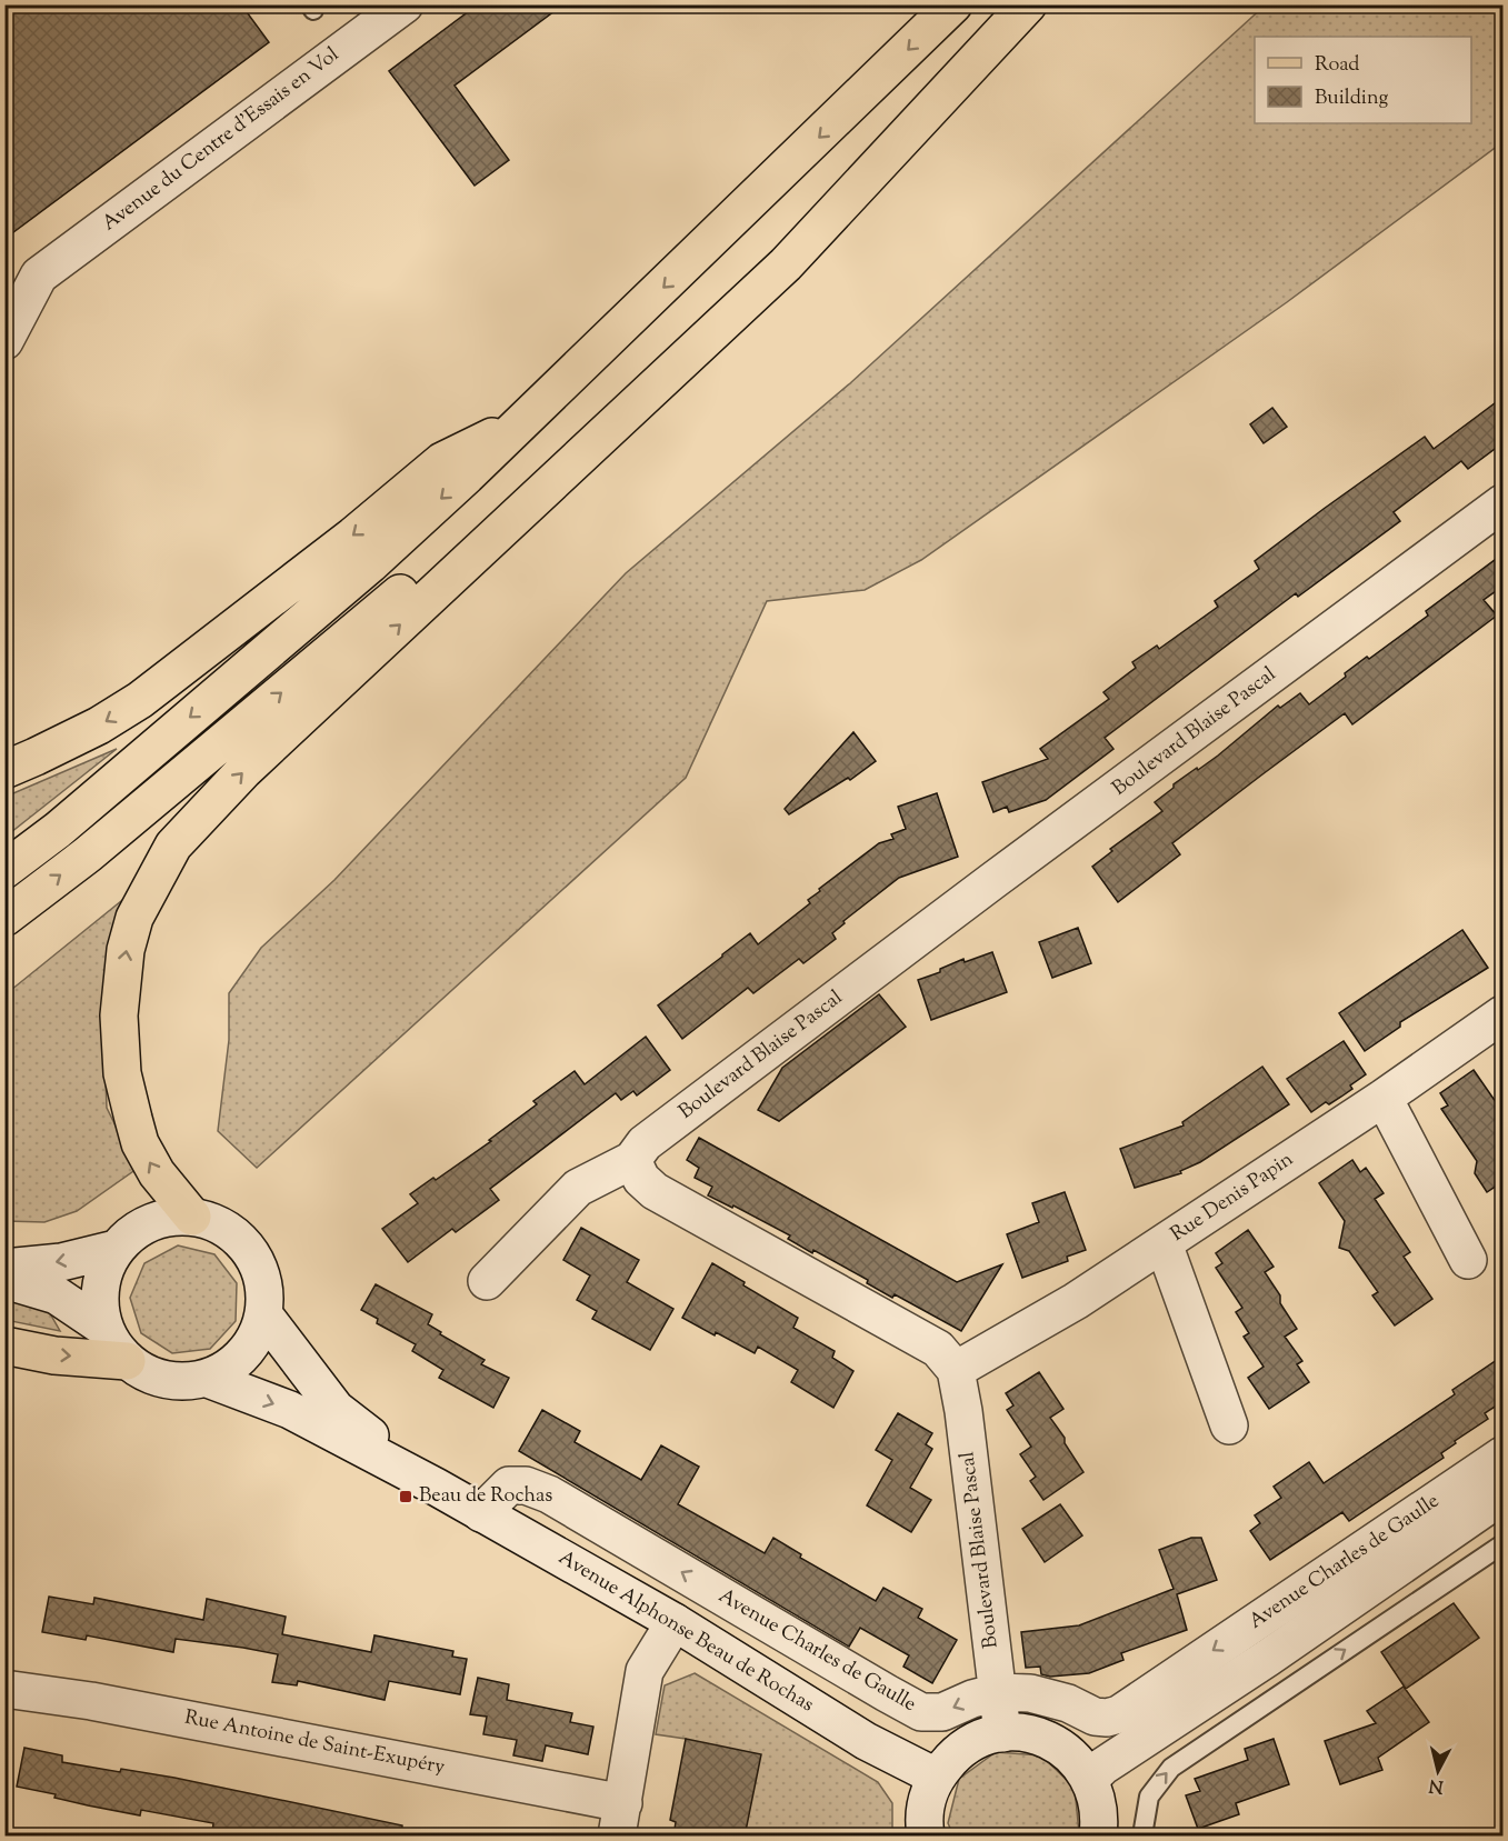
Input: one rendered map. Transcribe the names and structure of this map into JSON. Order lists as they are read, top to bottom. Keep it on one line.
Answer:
{"streets":{"street":["Avenue du Centre d'Essais en Vol","Boulevard Blaise Pascal","Rue Denis Papin","Avenue Charles de Gaulle","Avenue Alphonse Beau de Rochas","Rue Antoine de Saint-Exupéry"]},"crossings":[["Boulevard Blaise Pascal","Rue Denis Papin"],["Boulevard Blaise Pascal","Avenue Charles de Gaulle"],["Avenue Charles de Gaulle","Avenue Alphonse Beau de Rochas"]],"one_way":["Avenue Charles de Gaulle"],"places":{"transit":["Beau de Rochas"]},"legend":["Road","Building"],"north":"bottom"}
